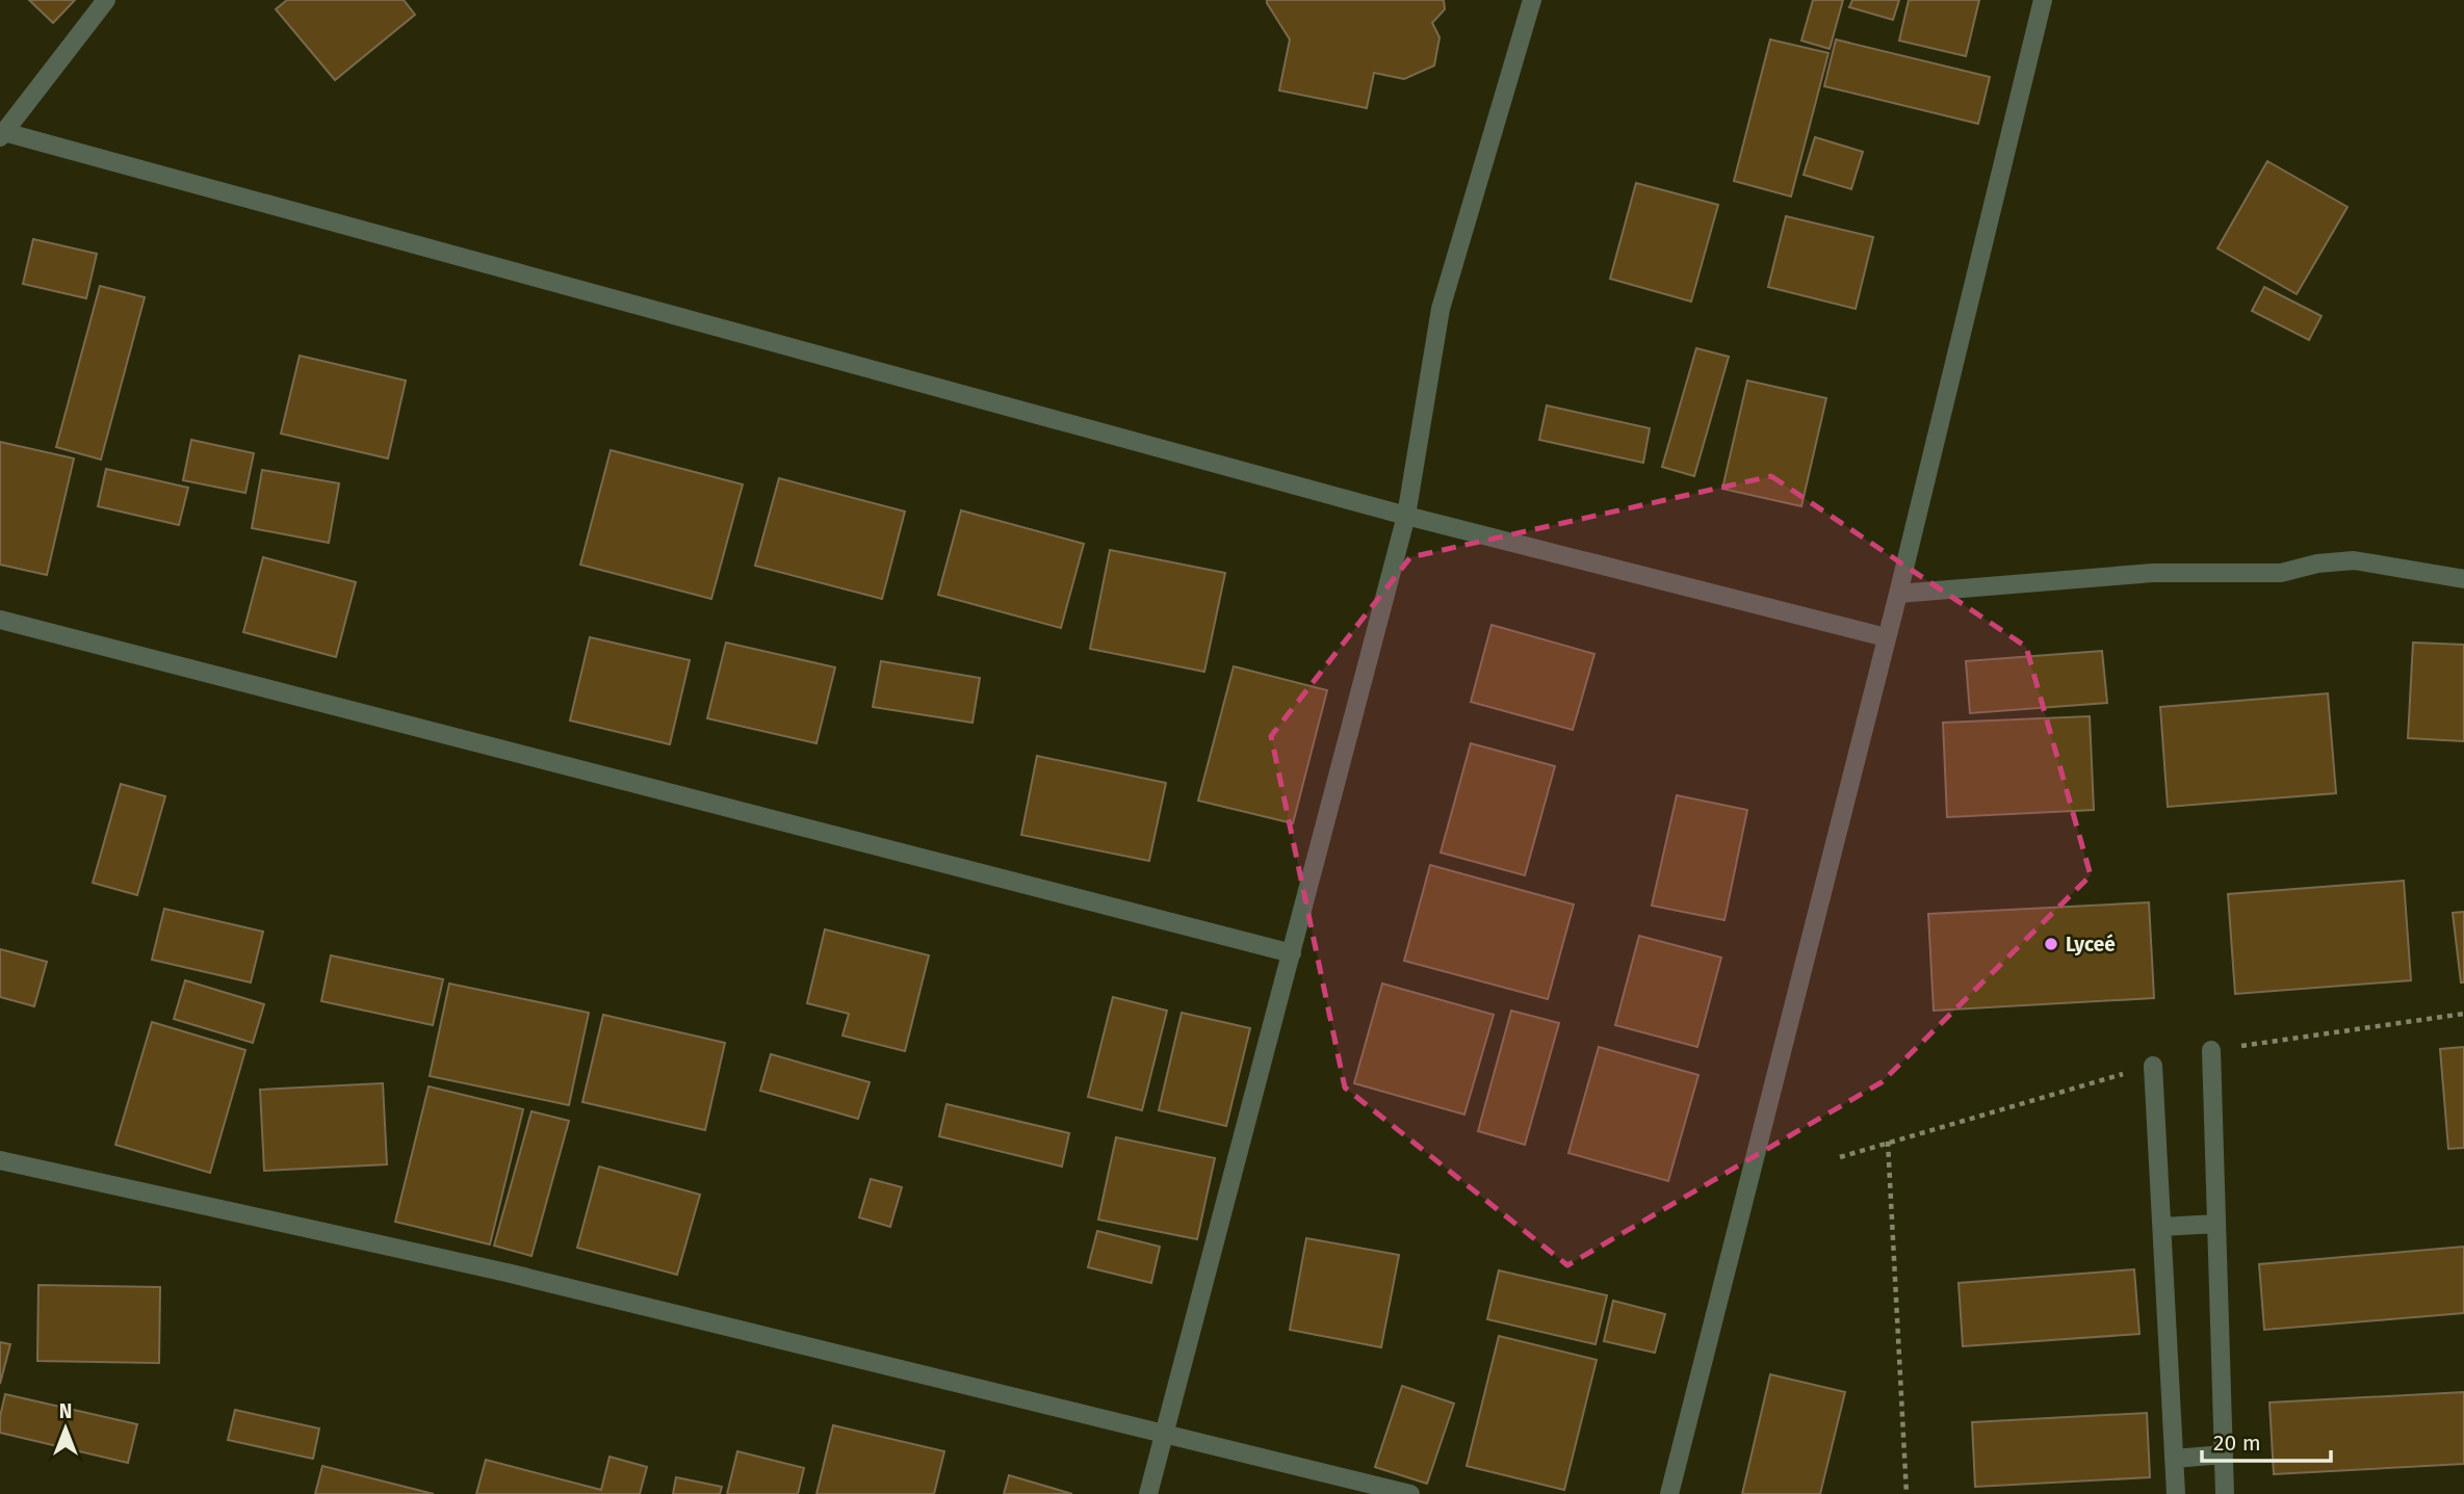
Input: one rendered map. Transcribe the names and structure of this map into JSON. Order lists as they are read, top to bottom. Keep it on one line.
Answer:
{"places":["Lyceé"],"scale_bar":"20 m","north":"top"}
